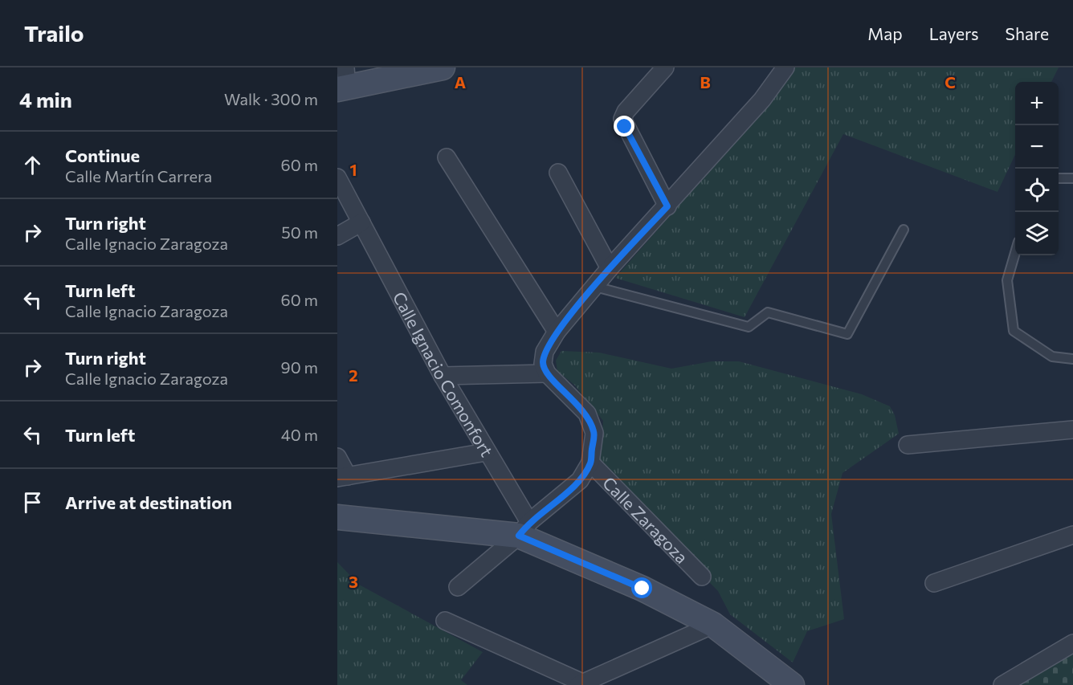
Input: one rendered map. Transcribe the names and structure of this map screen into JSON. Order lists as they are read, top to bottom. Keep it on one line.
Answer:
{"streets":{"street":["Calle Ignacio Comonfort","Calle Zaragoza"]},"page":{"header":"Trailo","nav":["Map","Layers","Share"],"heading":["4 min","Walk · 300 m"],"map_buttons":["+","−"],"list":[["Continue","Calle Martín Carrera","60 m"],["Turn right","Calle Ignacio Zaragoza","50 m"],["Turn left","Calle Ignacio Zaragoza","60 m"],["Turn right","Calle Ignacio Zaragoza","90 m"],["Turn left","40 m"],"Arrive at destination"]},"grid":{"columns":["A","B","C"],"rows":["1","2","3"]}}
